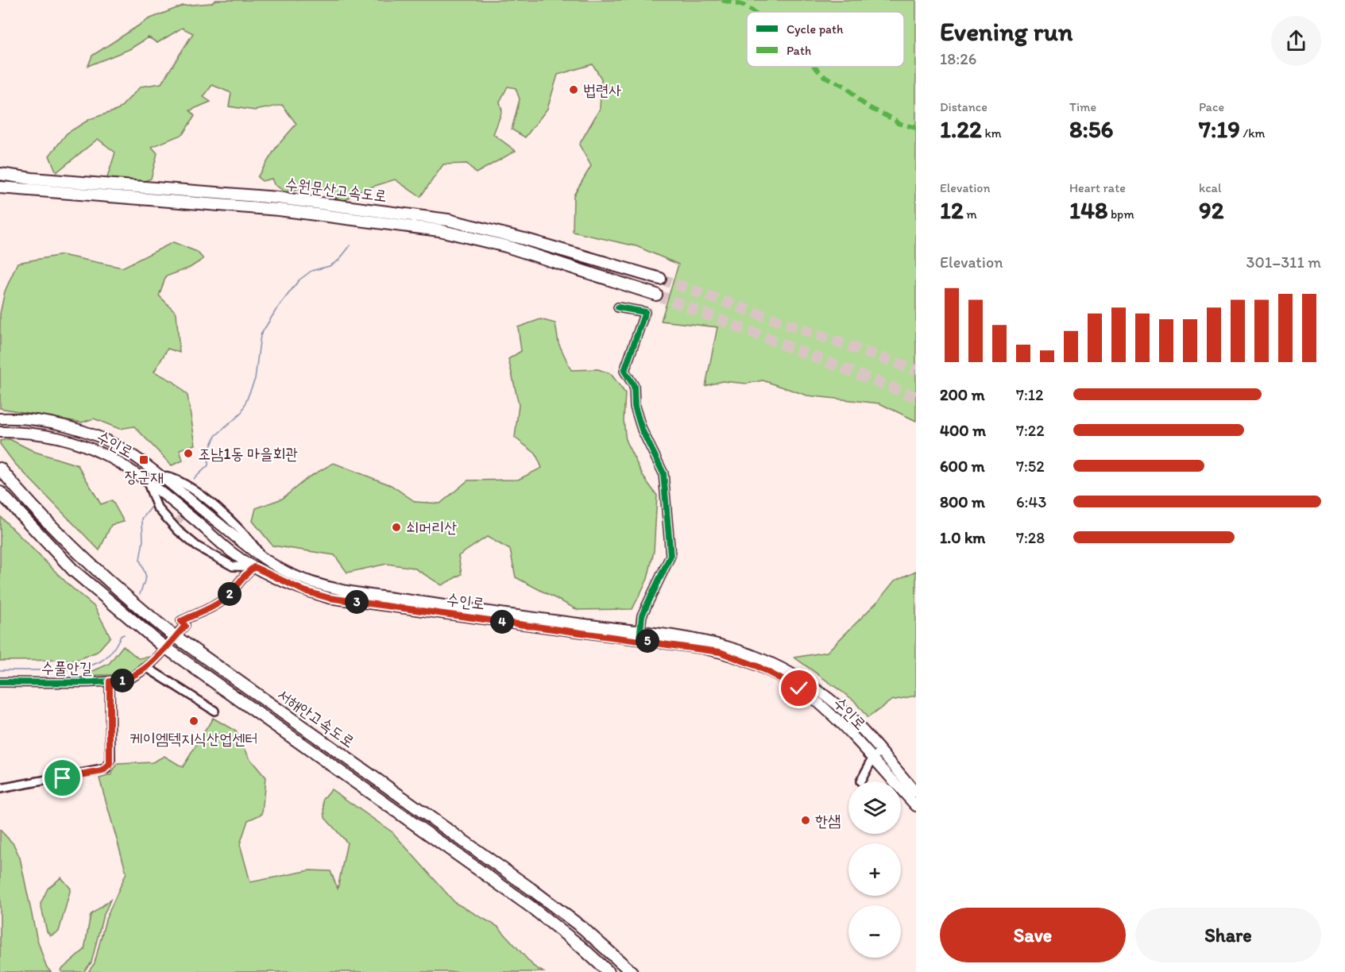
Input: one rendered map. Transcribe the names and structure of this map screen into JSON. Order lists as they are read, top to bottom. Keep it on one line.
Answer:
{"streets":{"highway":["수원문산고속도로","서해안고속도로"],"main road":["수인로"],"street":["수풀안길"]},"crossings":[["수인로","수풀안길"]],"places":{"other":["법련사","조남1동 마을회관","쇠머리산","케이엠텍지식산업센터","한샘"],"transit":["장군재"]},"legend":["Cycle path","Path"],"page":{"heading":["Evening run","18:26"],"stats":[["Distance","1.22 km"],["Time","8:56"],["Pace","7:19 /km"],["Elevation","12 m"],["Heart rate","148 bpm"],["kcal","92"]],"chart":["Elevation","301–311 m"],"list":[{"name":"200 m","note":"7:12"},{"name":"400 m","note":"7:22"},{"name":"600 m","note":"7:52"},{"name":"800 m","note":"6:43"},{"name":"1.0 km","note":"7:28"}],"pins":["2","3","4","5","1"],"map_buttons":["+","−"],"buttons":["Save","Share"]}}
